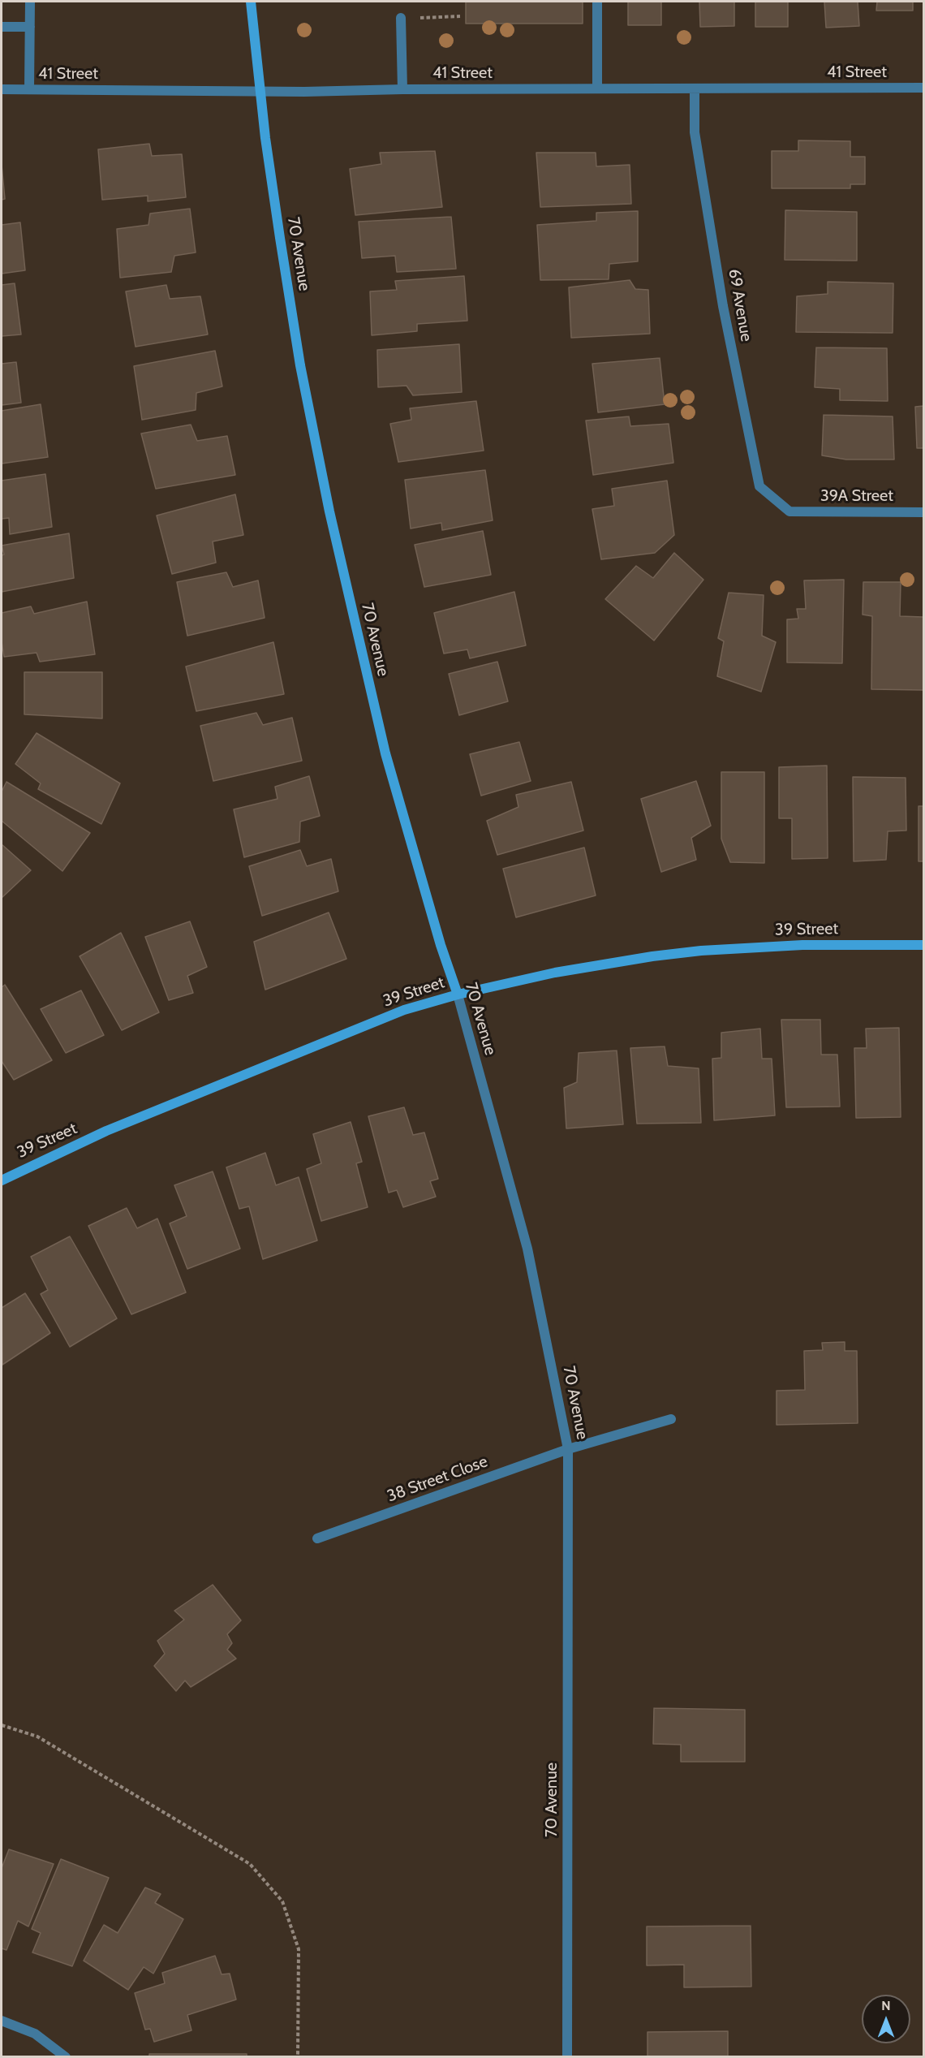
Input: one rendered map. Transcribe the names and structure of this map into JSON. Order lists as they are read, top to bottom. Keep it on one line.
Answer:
{"streets":{"street":["41 Street","70 Avenue","69 Avenue","39A Street","39 Street","38 Street Close"]},"crossings":[["41 Street","70 Avenue"],["41 Street","69 Avenue"],["70 Avenue","39 Street"],["70 Avenue","38 Street Close"],["69 Avenue","39A Street"]],"north":"top"}
